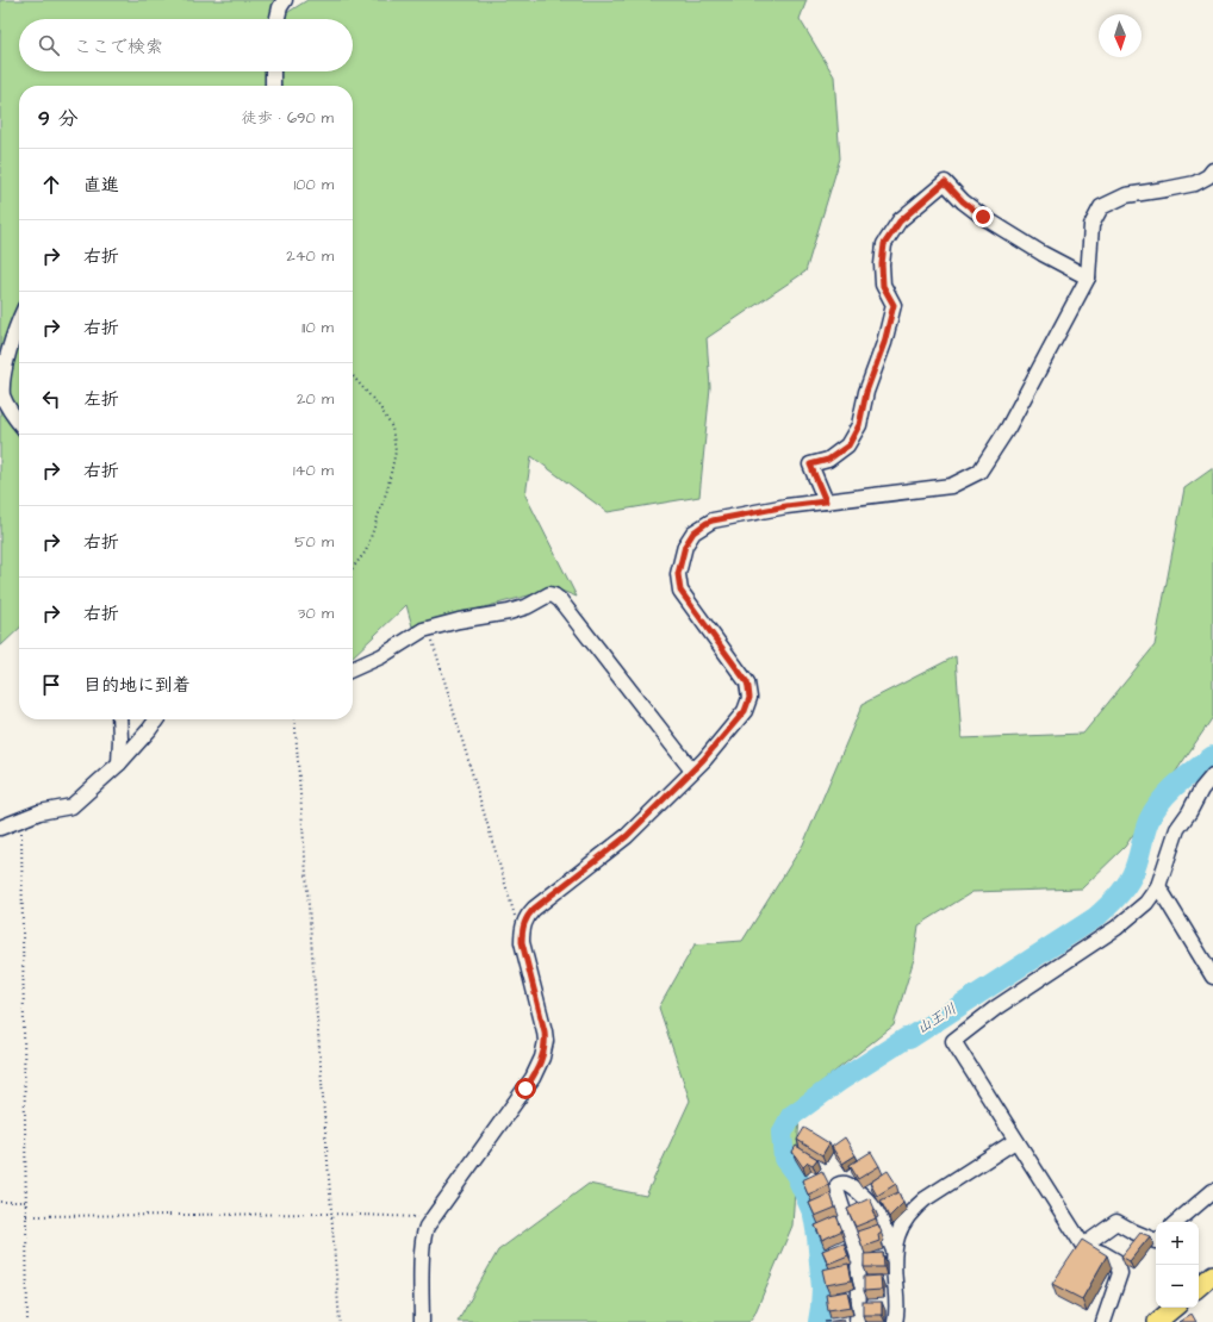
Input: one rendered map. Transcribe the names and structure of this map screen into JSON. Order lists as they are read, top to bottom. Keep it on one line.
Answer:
{"water":["山王川"],"north":"bottom","page":{"search":"ここで検索","heading":["9 分","徒歩 · 690 m"],"list":[["直進","100 m"],["右折","240 m"],["右折","110 m"],["左折","20 m"],["右折","140 m"],["右折","50 m"],["右折","30 m"],"目的地に到着"],"map_buttons":["+","−"]}}
